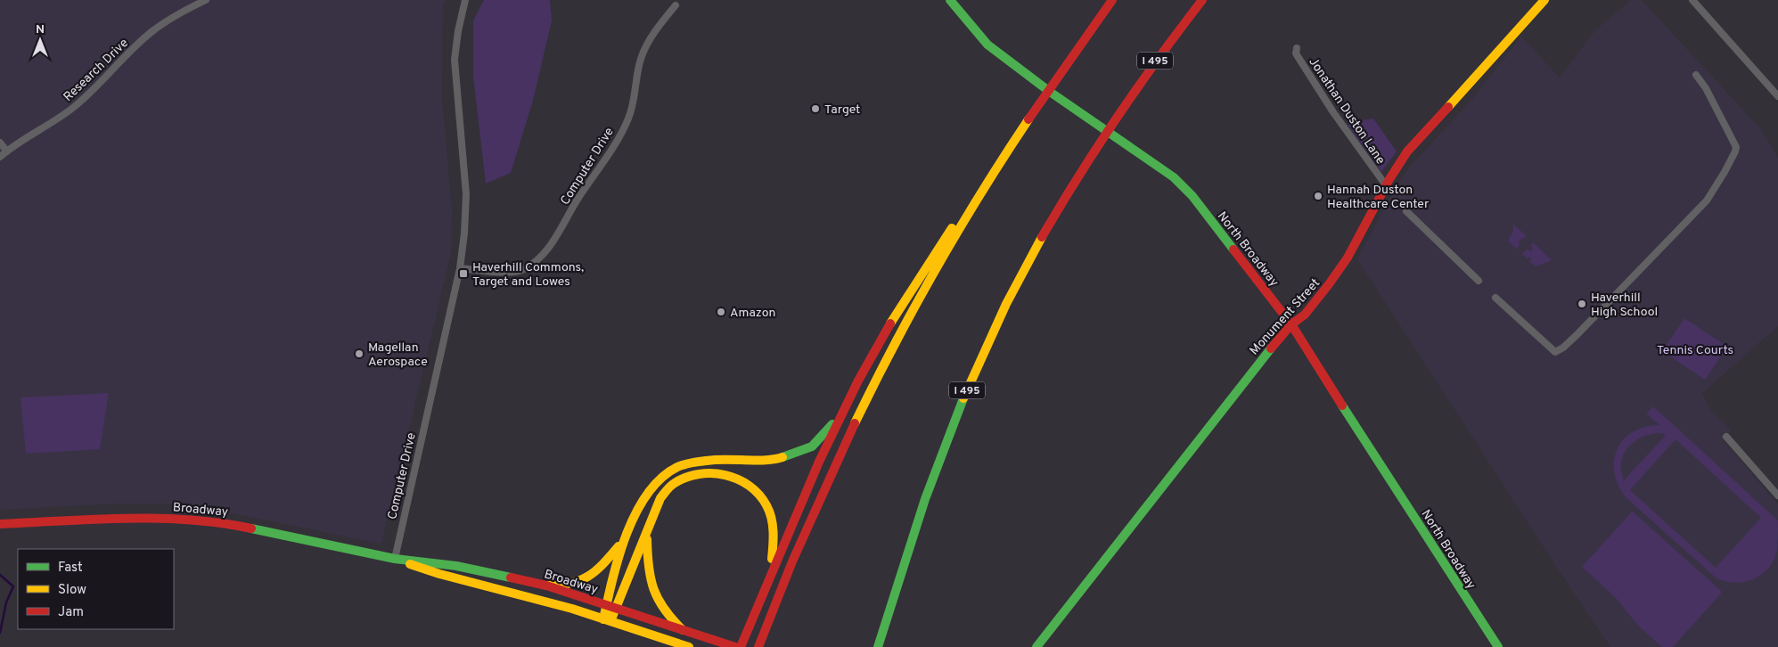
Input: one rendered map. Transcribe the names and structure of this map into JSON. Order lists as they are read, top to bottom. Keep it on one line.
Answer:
{"streets":{"main road":["I 495","North Broadway","Monument Street","Broadway"],"street":["Research Drive","Jonathan Duston Lane","Computer Drive"]},"crossings":[["Jonathan Duston Lane","Monument Street"],["Computer Drive","Broadway"],["North Broadway","Monument Street"]],"parks":["Tennis Courts"],"places":{"other":["Target","Hannah Duston Healthcare Center","Haverhill High School","Amazon","Magellan Aerospace"],"transit":["Haverhill Commons, Target and Lowes"]},"legend":["Fast","Slow","Jam"],"north":"top"}
